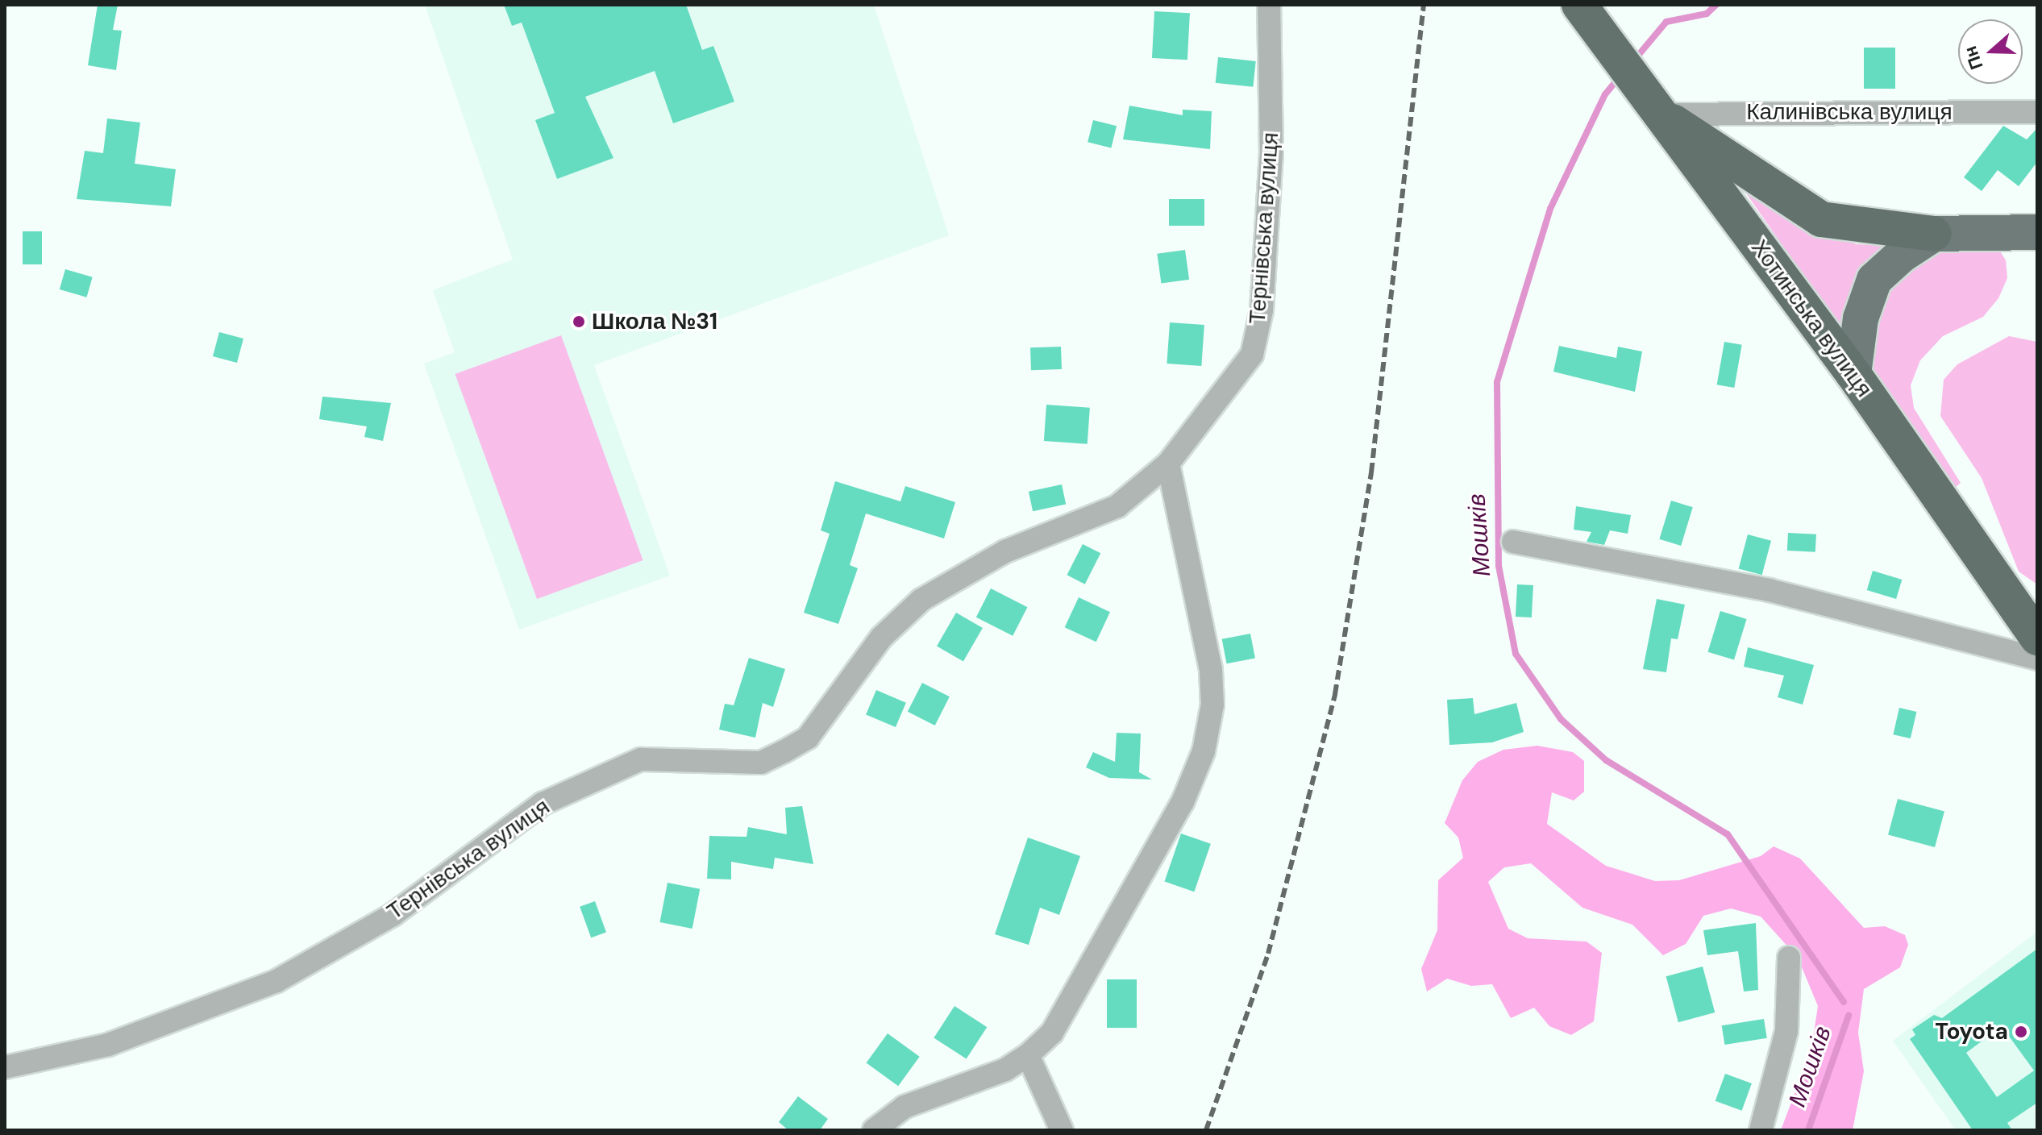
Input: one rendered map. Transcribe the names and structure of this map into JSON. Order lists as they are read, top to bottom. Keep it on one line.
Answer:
{"streets":{"highway":["Хотинська вулиця"],"street":["Калинівська вулиця","Тернівська вулиця"]},"crossings":[["Калинівська вулиця","Хотинська вулиця"]],"water":["Мошків"],"places":["Школа №31","Toyota"],"north":"left"}
